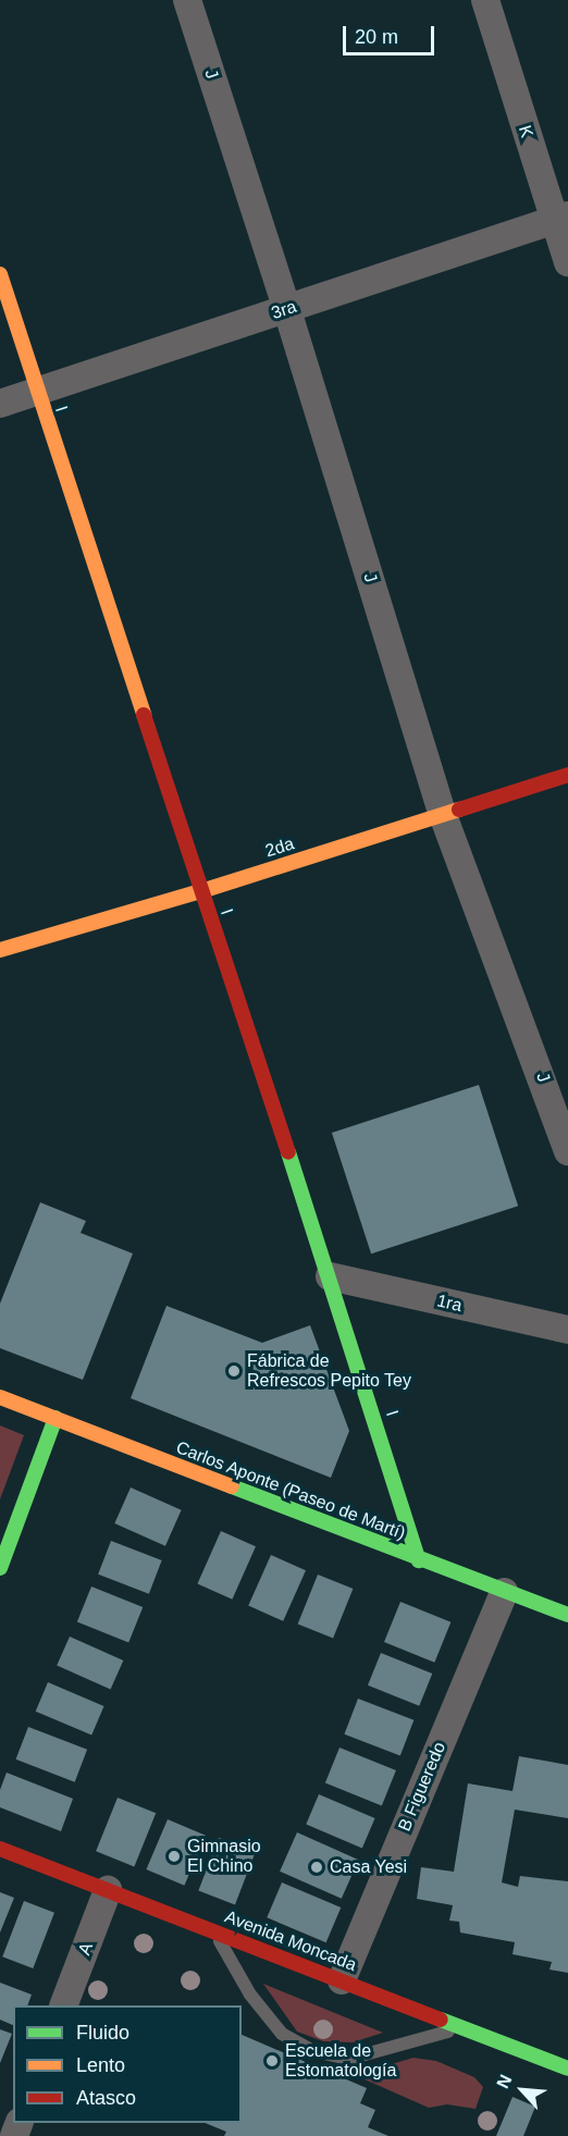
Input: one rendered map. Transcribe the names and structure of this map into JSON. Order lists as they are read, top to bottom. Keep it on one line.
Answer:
{"streets":{"street":["J","K","3ra","I","2da","1ra","Carlos Aponte (Paseo de Martí)","B Figueredo","Avenida Moncada","A"]},"crossings":[["J","3ra"],["J","2da"],["K","3ra"],["3ra","I"],["I","2da"],["I","1ra"],["I","Carlos Aponte (Paseo de Martí)"],["Carlos Aponte (Paseo de Martí)","B Figueredo"],["B Figueredo","Avenida Moncada"],["Avenida Moncada","A"]],"places":["Fábrica de Refrescos Pepito Tey","Gimnasio El Chino","Casa Yesi","Escuela de Estomatología"],"legend":["Fluido","Lento","Atasco"],"scale_bar":"20 m","north":"top left"}
